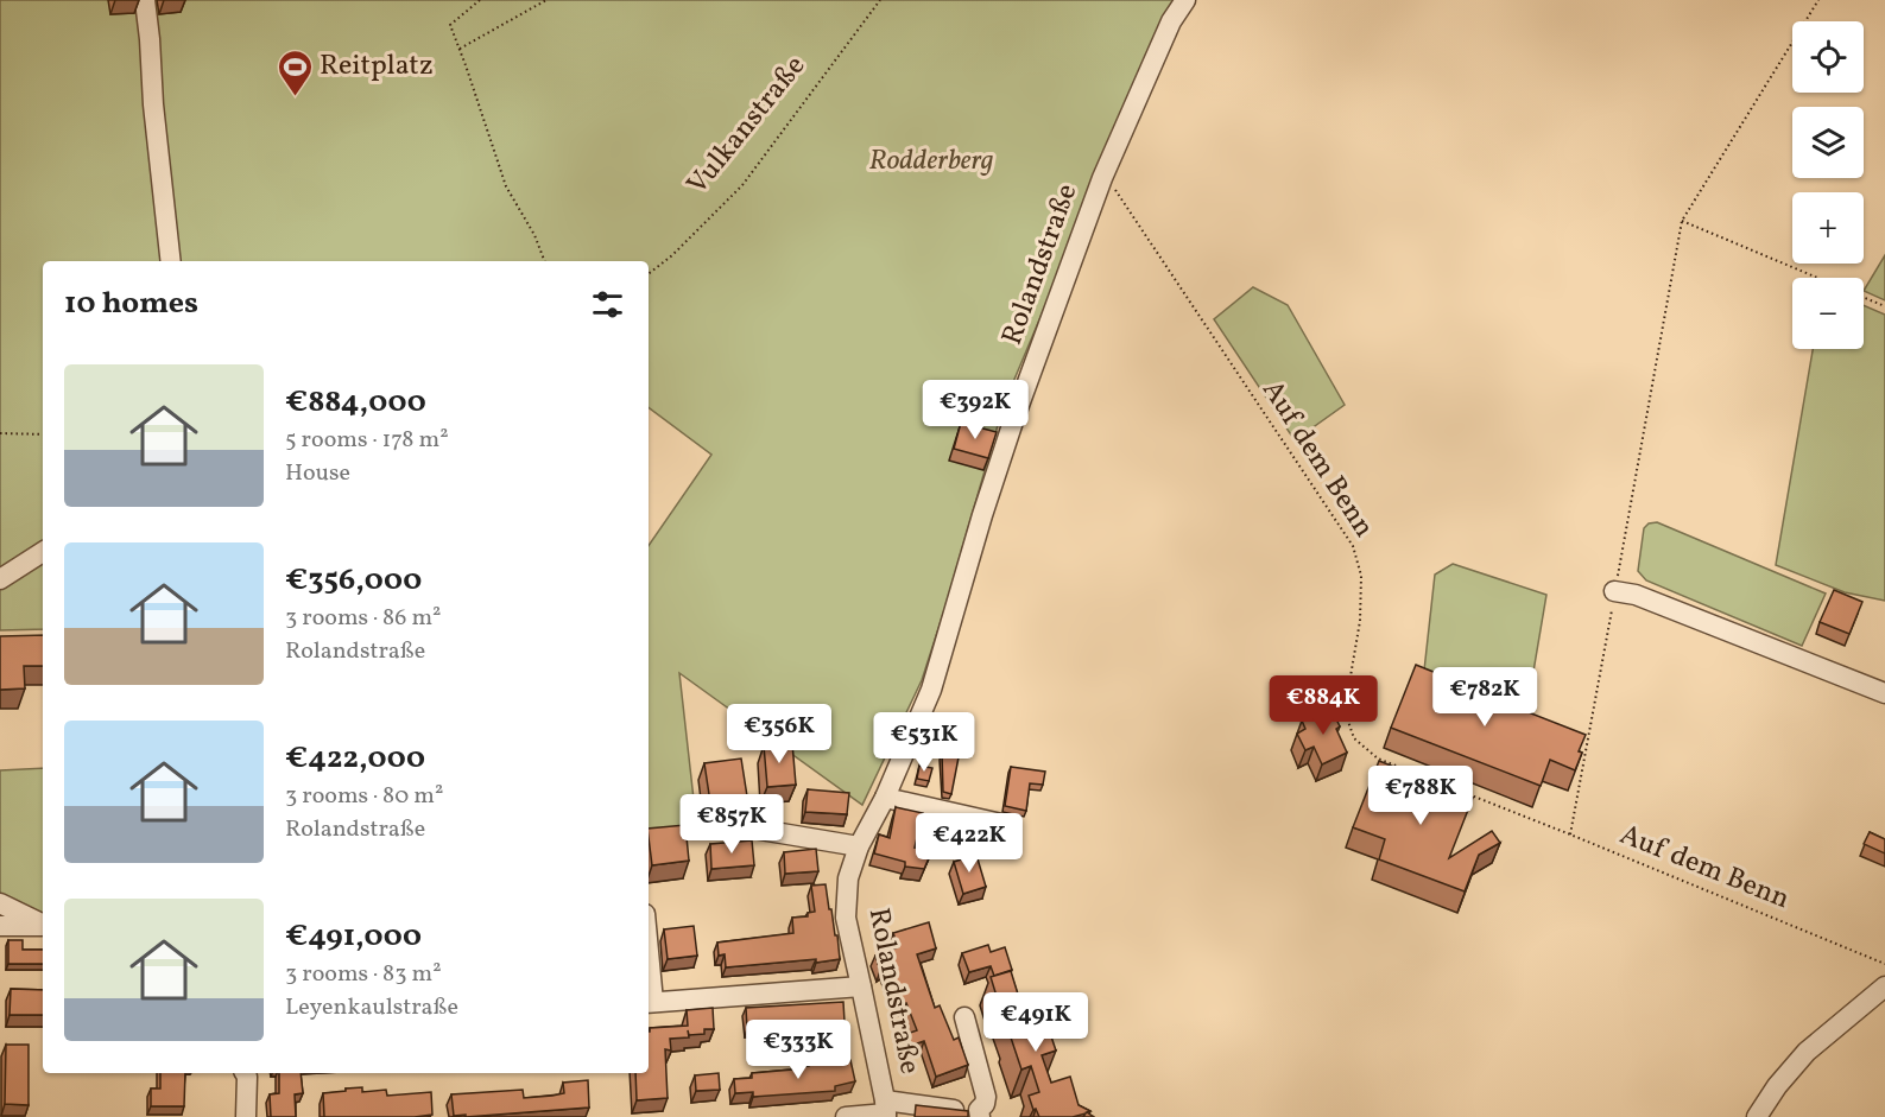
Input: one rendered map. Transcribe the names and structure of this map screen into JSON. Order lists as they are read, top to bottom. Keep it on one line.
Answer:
{"streets":{"street":["Rolandstraße"],"path":["Vulkanstraße","Auf dem Benn"]},"crossings":[["Rolandstraße","Auf dem Benn"]],"parks":["Rodderberg"],"places":{"sports":["Reitplatz"]},"page":{"map_buttons":["+","−"],"heading":"10 homes","list":[{"name":"€884,000","note":"5 rooms · 178 m² · House"},{"name":"€356,000","note":"3 rooms · 86 m² · Rolandstraße"},{"name":"€422,000","note":"3 rooms · 80 m² · Rolandstraße"},{"name":"€491,000","note":"3 rooms · 83 m² · Leyenkaulstraße"}],"price":["€392K","€782K","€884K","€356K","€531K","€788K","€857K","€422K","€491K","€333K"]}}
